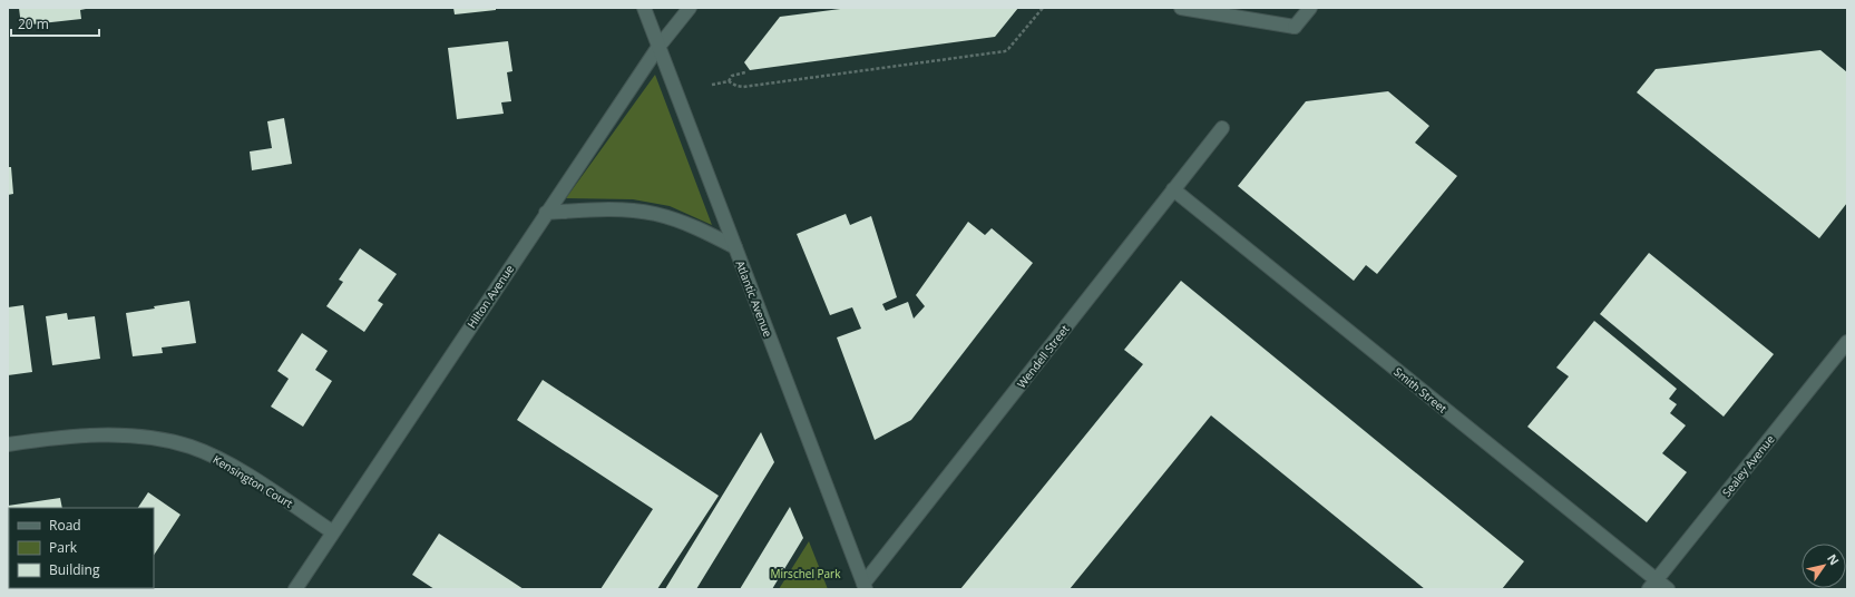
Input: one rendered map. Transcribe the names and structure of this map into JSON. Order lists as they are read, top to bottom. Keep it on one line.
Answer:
{"streets":{"street":["Hilton Avenue","Atlantic Avenue","Wendell Street","Smith Street","Sealey Avenue","Kensington Court"]},"crossings":[["Hilton Avenue","Atlantic Avenue"],["Hilton Avenue","Kensington Court"],["Atlantic Avenue","Wendell Street"],["Wendell Street","Smith Street"],["Smith Street","Sealey Avenue"]],"parks":["Mirschel Park"],"legend":["Road","Park","Building"],"scale_bar":"20 m","north":"top right"}
